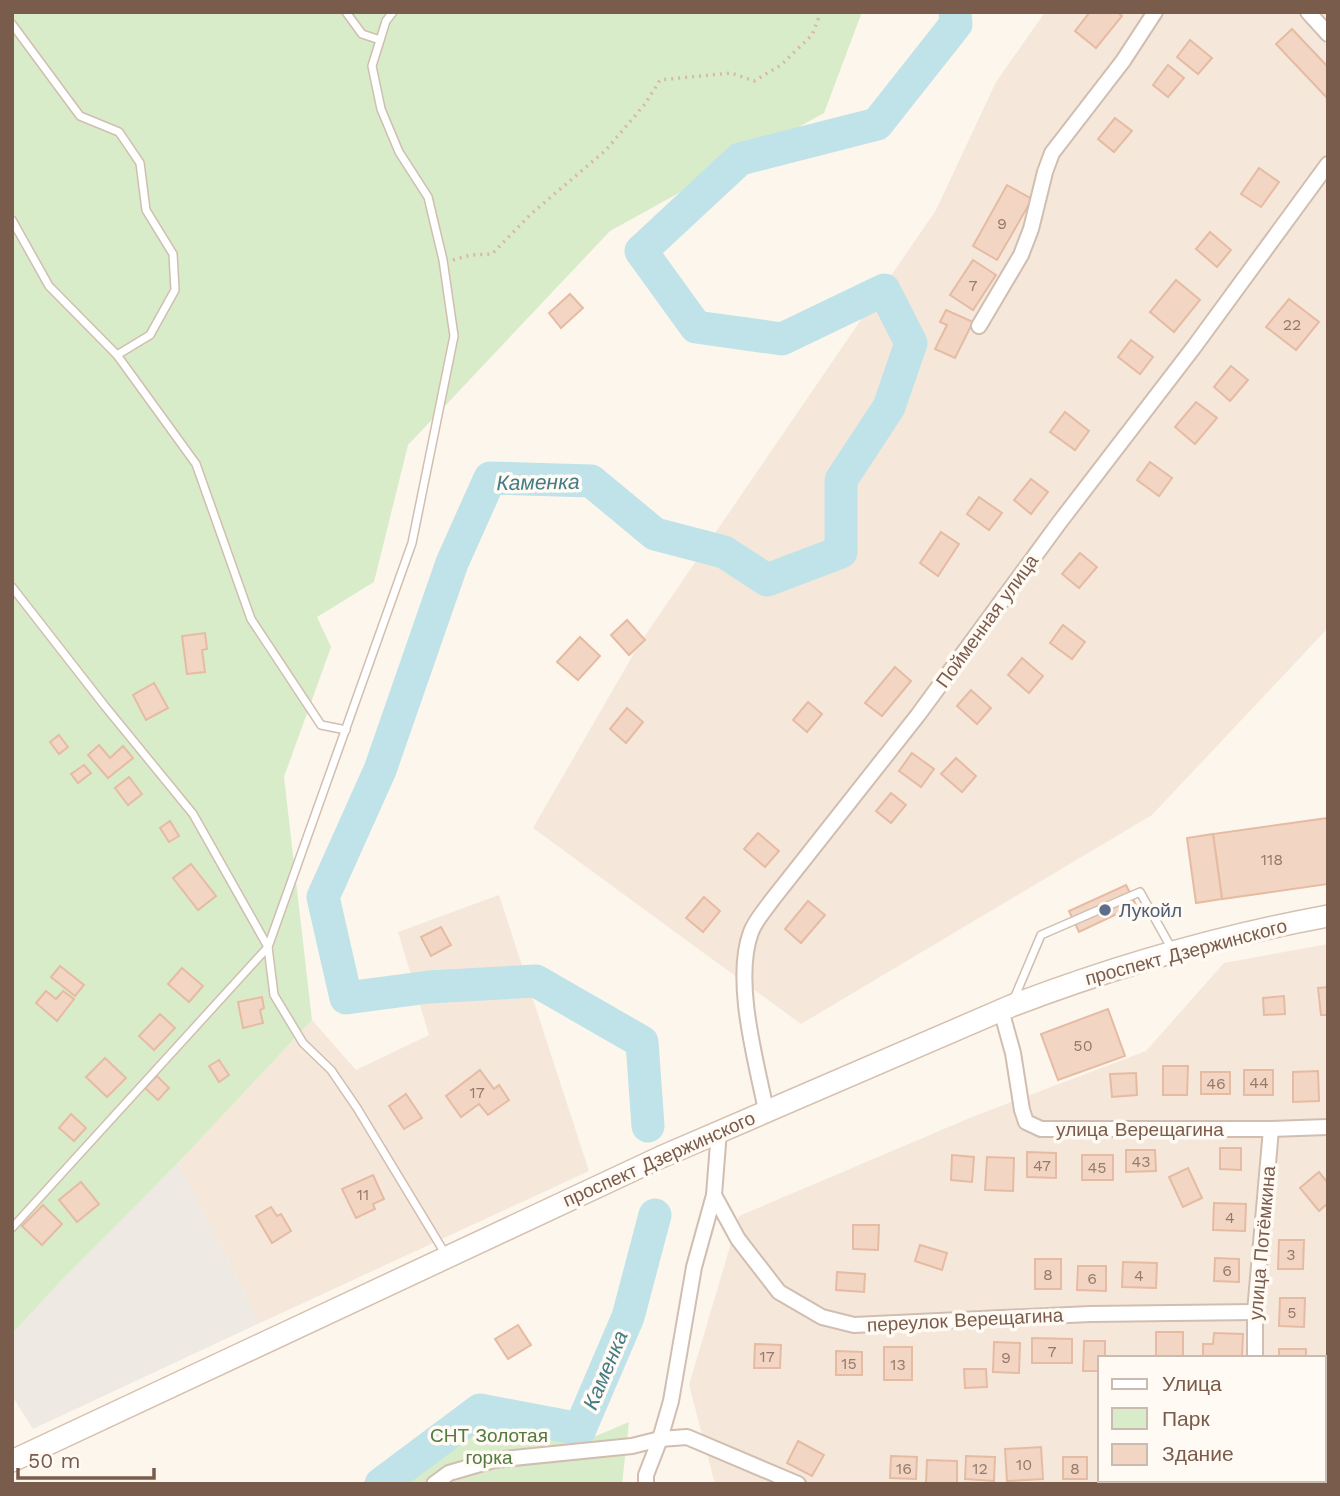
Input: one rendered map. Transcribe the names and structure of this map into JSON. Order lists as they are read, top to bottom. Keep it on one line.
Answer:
{"streets":{"street":["Пойменная улица","проспект Дзержинского","улица Верещагина","улица Потёмкина","переулок Верещагина"]},"crossings":[["Пойменная улица","проспект Дзержинского"],["проспект Дзержинского","улица Верещагина"],["улица Верещагина","улица Потёмкина"],["улица Потёмкина","переулок Верещагина"]],"water":["Каменка"],"parks":["СНТ Золотая горка"],"places":["Лукойл"],"house_numbers":["9","7","22","118","50","44","46","17","43","47","45","11","4","3","6","8","4","6","5","7","17","9","15","13","10","16","12","8"],"legend":["Улица","Парк","Здание"],"scale_bar":"50 m"}
